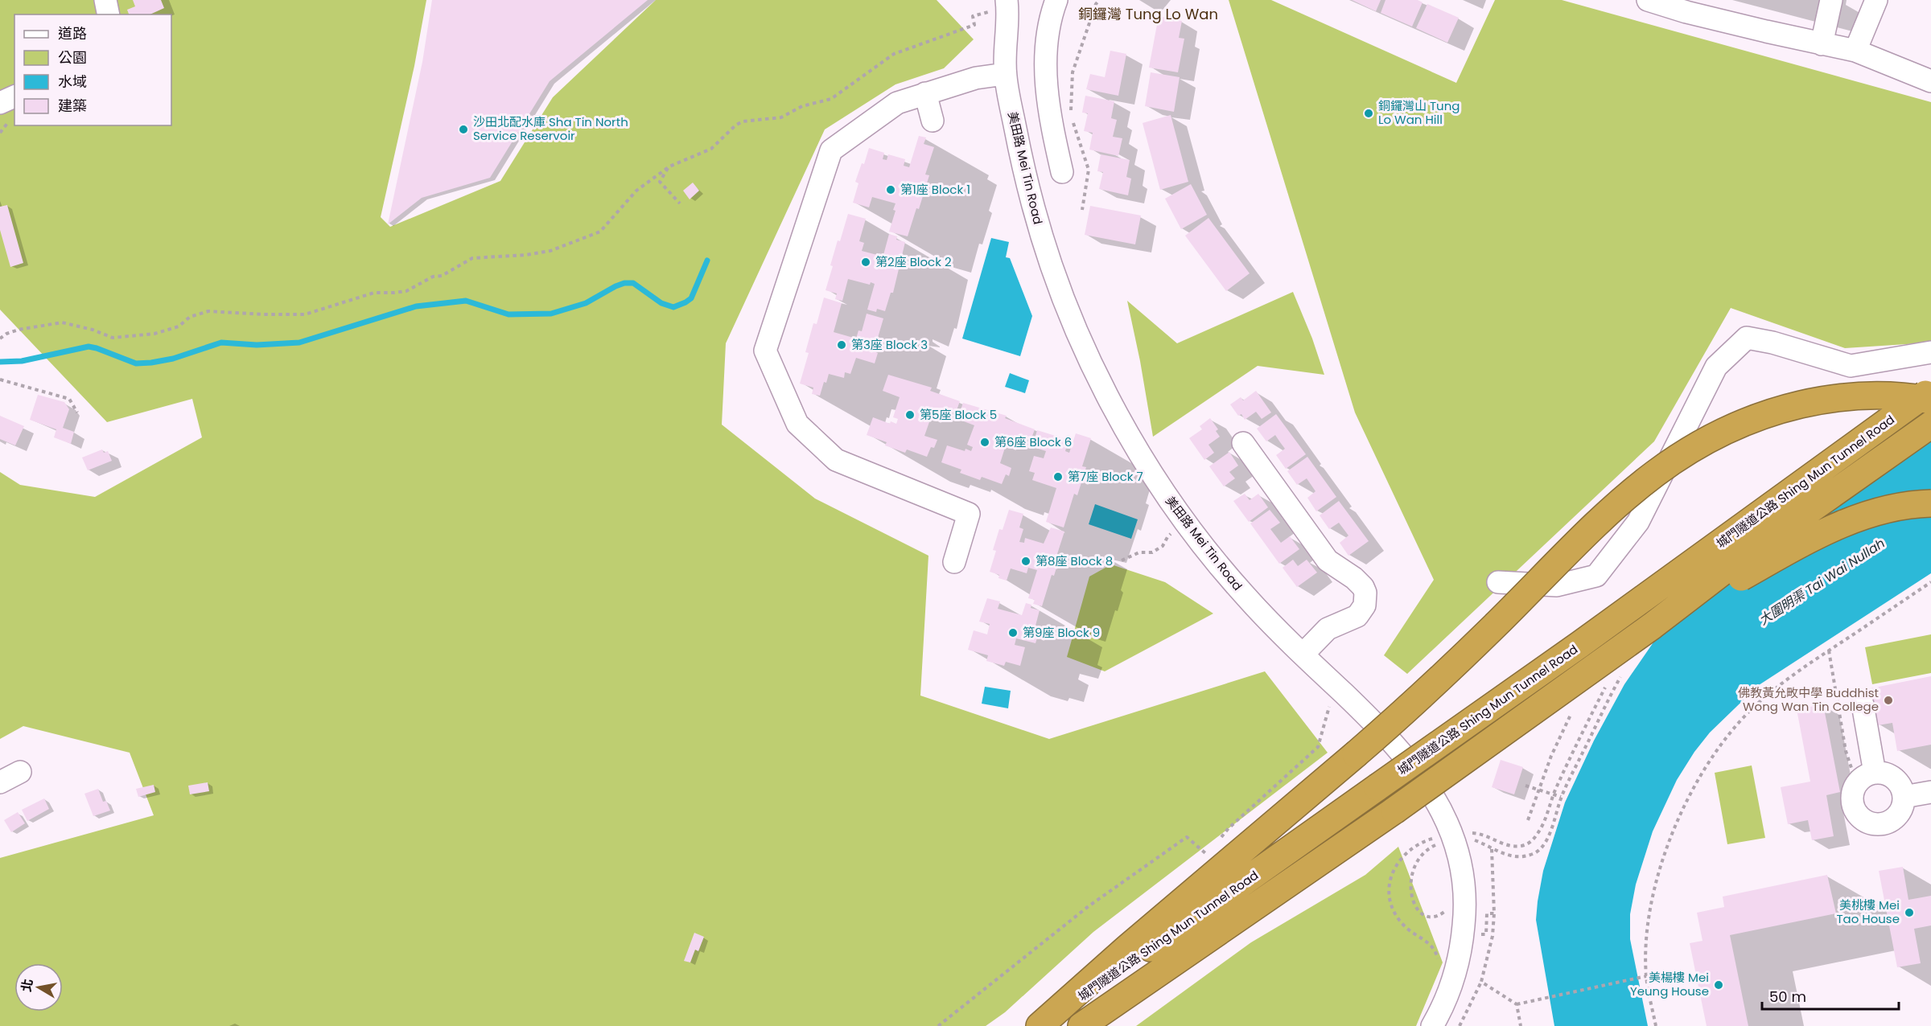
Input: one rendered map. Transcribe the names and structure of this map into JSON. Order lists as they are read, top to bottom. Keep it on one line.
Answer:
{"streets":{"highway":["城門隧道公路 Shing Mun Tunnel Road"],"street":["美田路 Mei Tin Road"]},"districts":["銅鑼灣 Tung Lo Wan"],"water":["大圍明渠 Tai Wai Nullah"],"places":["銅鑼灣山 Tung Lo Wan Hill","沙田北配水庫 Sha Tin North Service Reservoir","第1座 Block 1","第2座 Block 2","第3座 Block 3","第5座 Block 5","第6座 Block 6","第7座 Block 7","第8座 Block 8","第9座 Block 9","佛教黃允畋中學 Buddhist Wong Wan Tin College","美桃樓 Mei Tao House","美楊樓 Mei Yeung House"],"legend":["道路","公園","水域","建築"],"scale_bar":"50 m","north":"left"}
